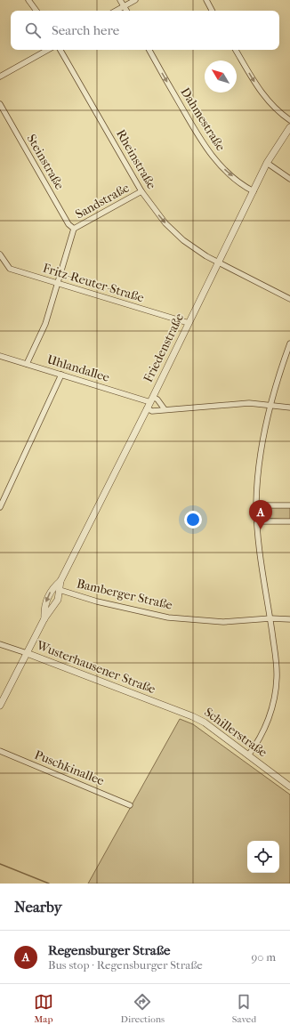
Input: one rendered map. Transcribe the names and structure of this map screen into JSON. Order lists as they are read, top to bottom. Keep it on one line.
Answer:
{"streets":{"street":["Dahmestraße","Rheinstraße","Steinstraße","Sandstraße","Fritz-Reuter-Straße","Friedenstraße","Uhlandallee","Bamberger Straße","Wusterhausener Straße","Schillerstraße","Puschkinallee"]},"crossings":[["Dahmestraße","Friedenstraße"],["Rheinstraße","Sandstraße"],["Rheinstraße","Friedenstraße"],["Steinstraße","Sandstraße"],["Fritz-Reuter-Straße","Friedenstraße"],["Friedenstraße","Uhlandallee"],["Friedenstraße","Bamberger Straße"],["Friedenstraße","Wusterhausener Straße"],["Wusterhausener Straße","Schillerstraße"]],"one_way":["Dahmestraße"],"north":"top left","page":{"search":"Search here","pins":"A","heading":"Nearby","list":[{"mark":"A","name":"Regensburger Straße","note":"Bus stop · Regensburger Straße","value":"90 m"}],"nav":["Map","Directions","Saved"]}}
